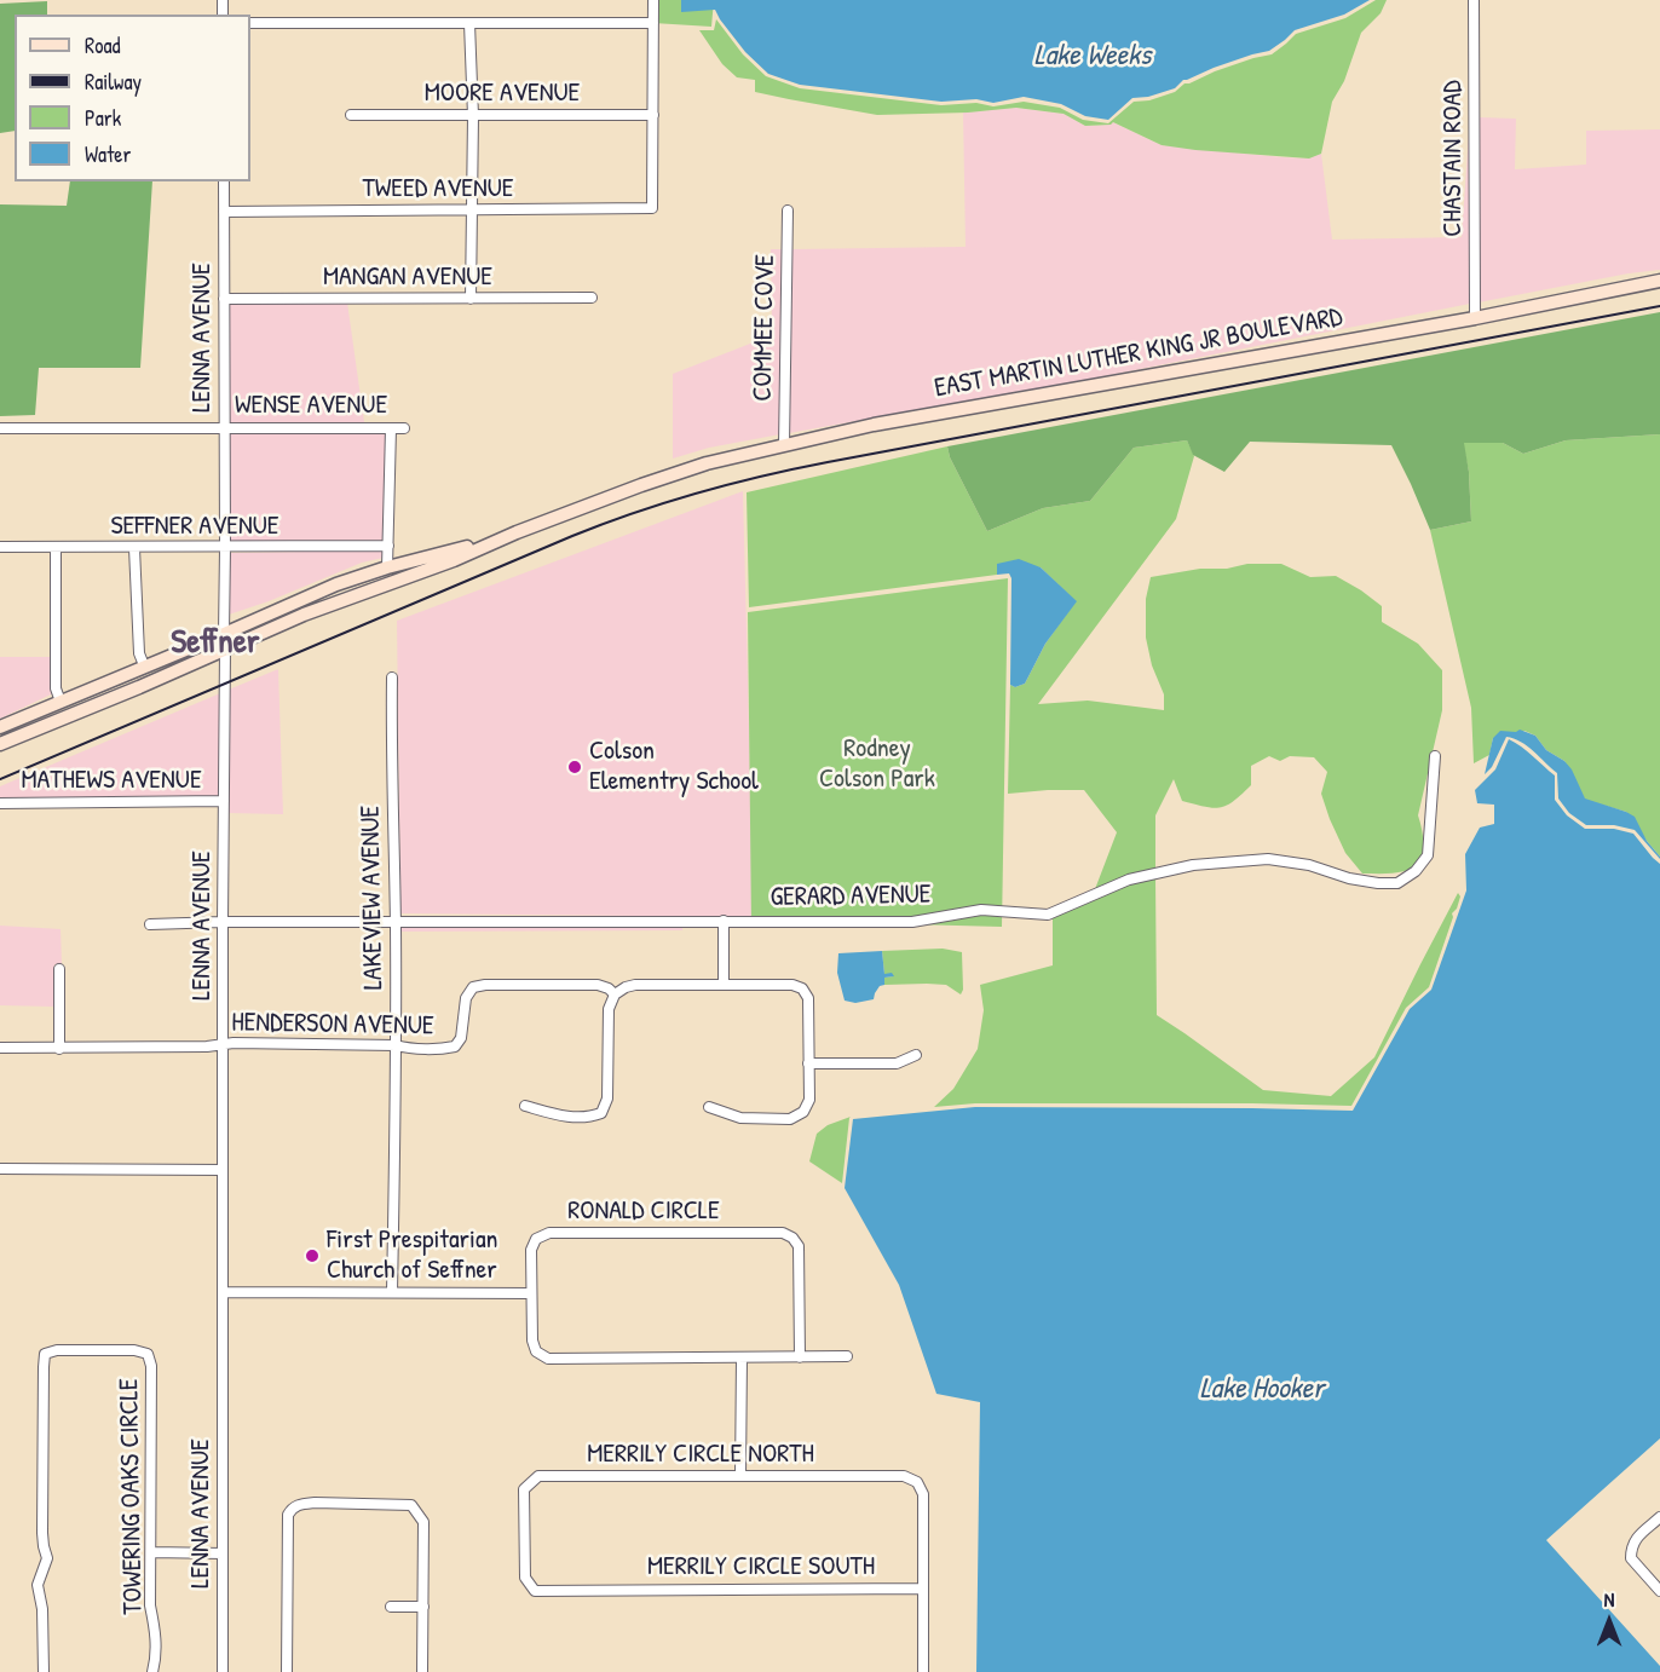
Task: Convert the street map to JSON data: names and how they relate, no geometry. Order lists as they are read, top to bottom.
{
  "streets": {
    "main road": ["EAST MARTIN LUTHER KING JR BOULEVARD"],
    "street": [
      "MOORE AVENUE",
      "CHASTAIN ROAD",
      "TWEED AVENUE",
      "MANGAN AVENUE",
      "COMMEE COVE",
      "LENNA AVENUE",
      "WENSE AVENUE",
      "SEFFNER AVENUE",
      "MATHEWS AVENUE",
      "GERARD AVENUE",
      "LAKEVIEW AVENUE",
      "HENDERSON AVENUE",
      "RONALD CIRCLE",
      "MERRILY CIRCLE NORTH",
      "TOWERING OAKS CIRCLE",
      "MERRILY CIRCLE SOUTH"
    ]
  },
  "crossings": [
    ["MOORE AVENUE", "TWEED AVENUE"],
    ["CHASTAIN ROAD", "EAST MARTIN LUTHER KING JR BOULEVARD"],
    ["TWEED AVENUE", "LENNA AVENUE"],
    ["MANGAN AVENUE", "LENNA AVENUE"],
    ["COMMEE COVE", "EAST MARTIN LUTHER KING JR BOULEVARD"],
    ["LENNA AVENUE", "WENSE AVENUE"],
    ["LENNA AVENUE", "SEFFNER AVENUE"],
    ["LENNA AVENUE", "MATHEWS AVENUE"],
    ["LENNA AVENUE", "GERARD AVENUE"],
    ["LENNA AVENUE", "HENDERSON AVENUE"],
    ["GERARD AVENUE", "LAKEVIEW AVENUE"],
    ["LAKEVIEW AVENUE", "HENDERSON AVENUE"],
    ["MERRILY CIRCLE NORTH", "MERRILY CIRCLE SOUTH"]
  ],
  "districts": ["Seffner"],
  "water": ["Lake Weeks", "Lake Hooker"],
  "parks": ["Rodney Colson Park"],
  "places": ["Colson Elementry School", "First Prespitarian Church of Seffner"],
  "legend": [
    "Road",
    "Railway",
    "Park",
    "Water"
  ],
  "north": "top"
}
